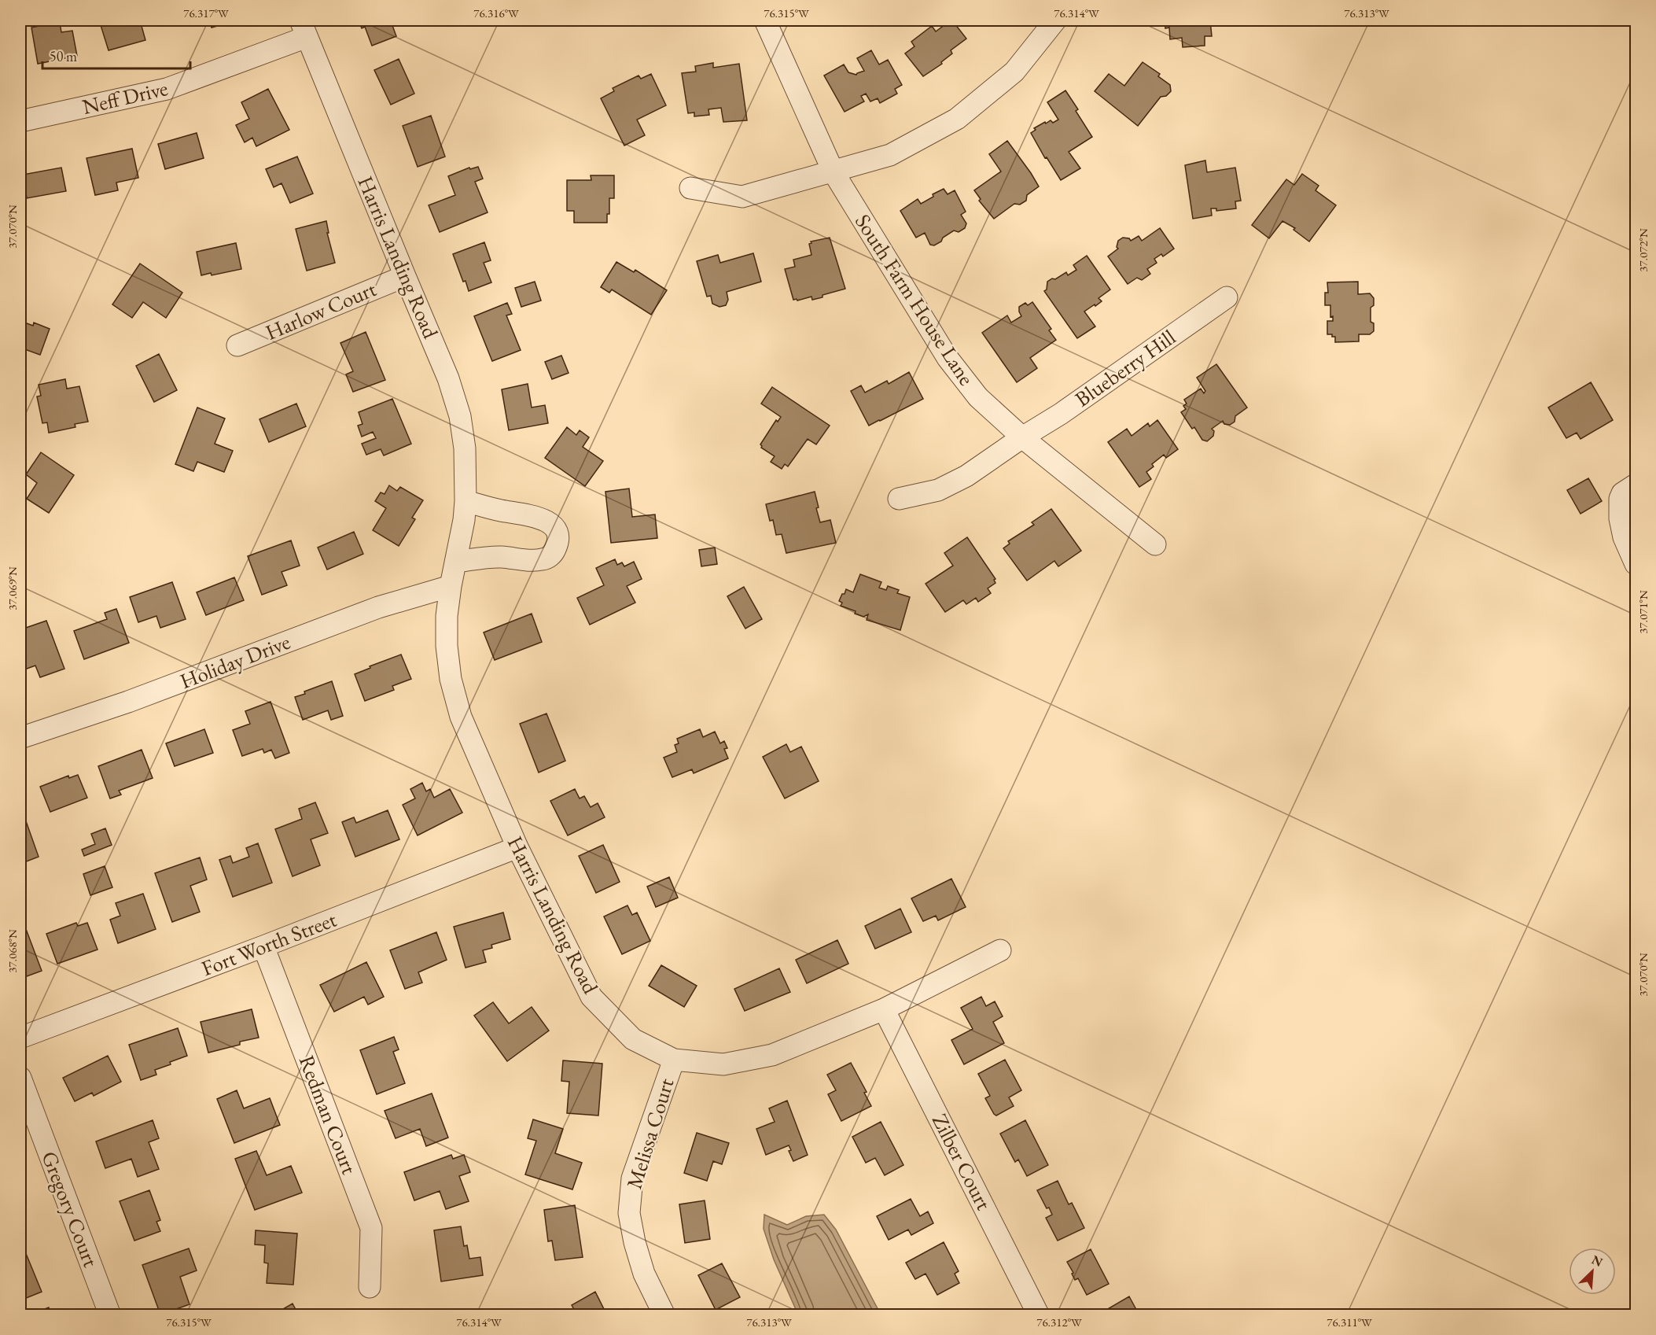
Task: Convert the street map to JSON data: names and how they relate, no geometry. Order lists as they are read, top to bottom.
{
  "streets": {
    "street": [
      "Neff Drive",
      "Harris Landing Road",
      "South Farm House Lane",
      "Harlow Court",
      "Blueberry Hill",
      "Holiday Drive",
      "Fort Worth Street",
      "Redman Court",
      "Melissa Court",
      "Zilber Court",
      "Gregory Court"
    ]
  },
  "crossings": [
    ["Neff Drive", "Harris Landing Road"],
    ["Harris Landing Road", "Harlow Court"],
    ["Harris Landing Road", "Holiday Drive"],
    ["Harris Landing Road", "Fort Worth Street"],
    ["Harris Landing Road", "Melissa Court"],
    ["Harris Landing Road", "Zilber Court"],
    ["South Farm House Lane", "Blueberry Hill"],
    ["Fort Worth Street", "Redman Court"]
  ],
  "scale_bar": "50 m",
  "north": "top right",
  "coordinates": [
    "76.317°W",
    "76.316°W",
    "76.315°W",
    "76.314°W",
    "76.313°W",
    "37.070°N",
    "37.072°N",
    "37.069°N",
    "37.071°N",
    "37.068°N",
    "76.312°W",
    "76.311°W"
  ]
}
